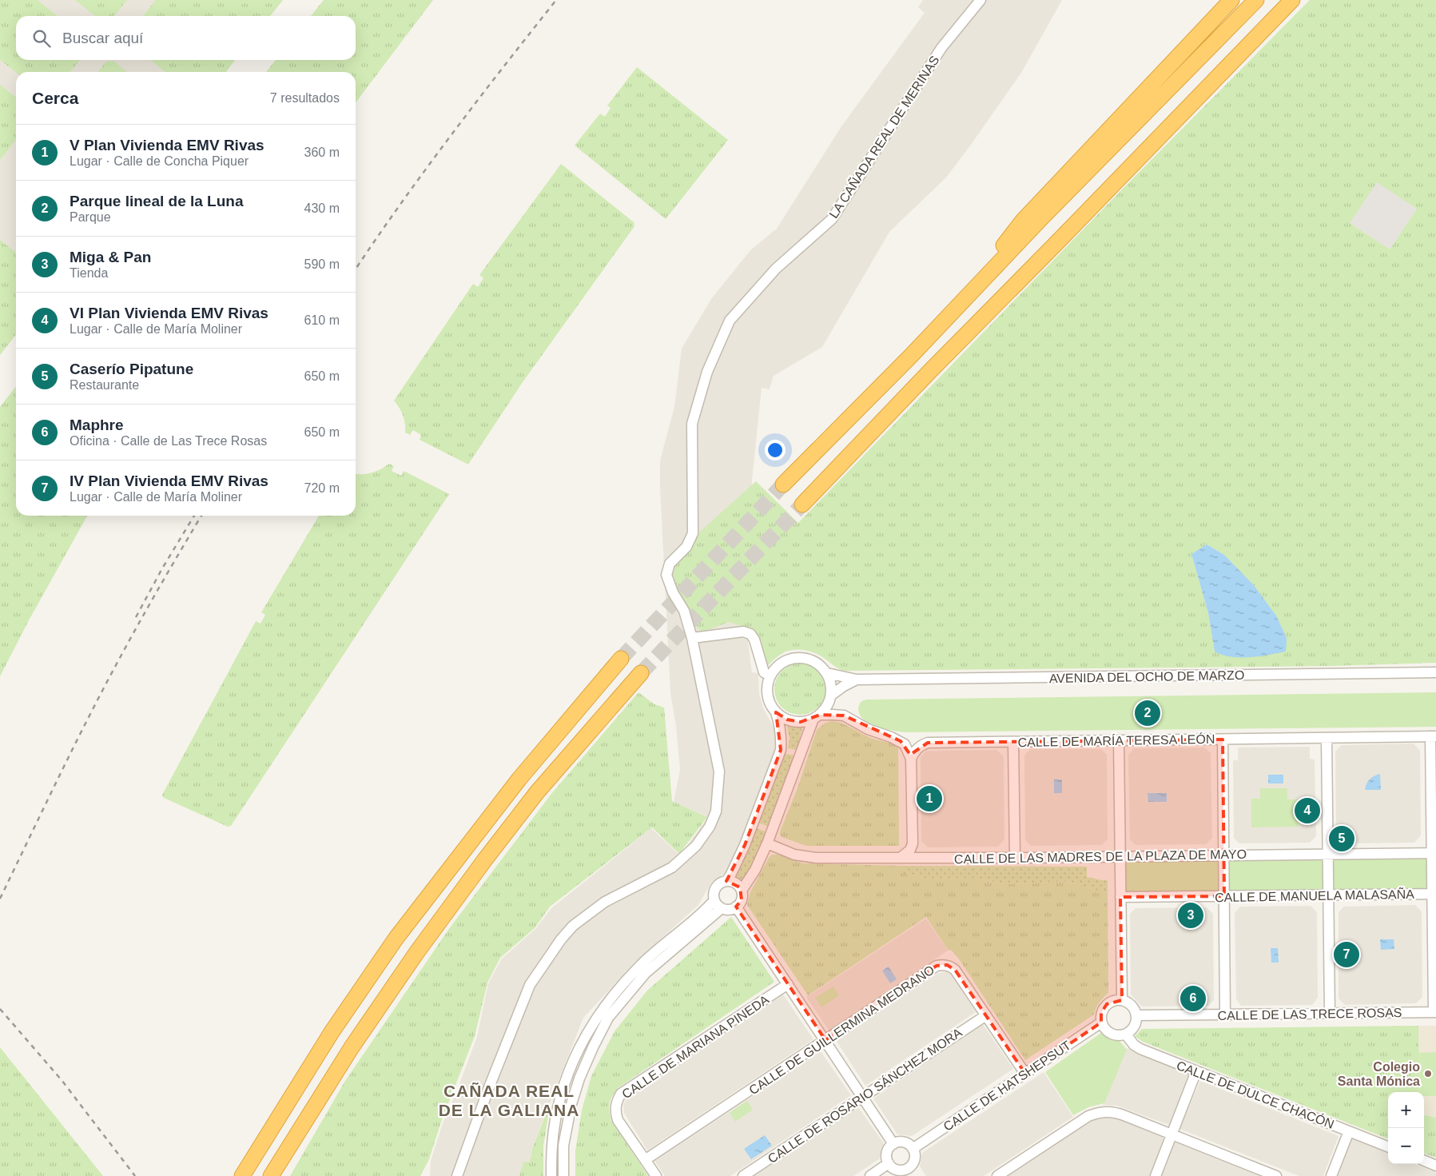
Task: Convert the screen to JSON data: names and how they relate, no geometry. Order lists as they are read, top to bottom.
{
  "streets": {
    "street": [
      "LA CAÑADA REAL DE MERINAS",
      "AVENIDA DEL OCHO DE MARZO",
      "CALLE DE MARÍA TERESA LEÓN",
      "CALLE DE LAS MADRES DE LA PLAZA DE MAYO",
      "CALLE DE MANUELA MALASAÑA",
      "CALLE DE LAS TRECE ROSAS",
      "CALLE DE GUILLERMINA MEDRANO",
      "CALLE DE MARIANA PINEDA",
      "CALLE DE HATSHEPSUT",
      "CALLE DE DULCE CHACÓN",
      "CALLE DE ROSARIO SÁNCHEZ MORA"
    ]
  },
  "crossings": [
    ["CALLE DE LAS TRECE ROSAS", "CALLE DE HATSHEPSUT"],
    ["CALLE DE LAS TRECE ROSAS", "CALLE DE DULCE CHACÓN"],
    ["CALLE DE GUILLERMINA MEDRANO", "CALLE DE MARIANA PINEDA"],
    ["CALLE DE GUILLERMINA MEDRANO", "CALLE DE HATSHEPSUT"],
    ["CALLE DE GUILLERMINA MEDRANO", "CALLE DE ROSARIO SÁNCHEZ MORA"],
    ["CALLE DE HATSHEPSUT", "CALLE DE DULCE CHACÓN"]
  ],
  "districts": ["CAÑADA REAL DE LA GALIANA"],
  "places": ["Colegio Santa Mónica"],
  "page": {
    "search": "Buscar aquí",
    "heading": ["Cerca", "7 resultados"],
    "list": [
      {
        "mark": "1",
        "name": "V Plan Vivienda EMV Rivas",
        "note": "Lugar · Calle de Concha Piquer",
        "value": "360 m"
      },
      {
        "mark": "2",
        "name": "Parque lineal de la Luna",
        "note": "Parque",
        "value": "430 m"
      },
      {
        "mark": "3",
        "name": "Miga & Pan",
        "note": "Tienda",
        "value": "590 m"
      },
      {
        "mark": "4",
        "name": "VI Plan Vivienda EMV Rivas",
        "note": "Lugar · Calle de María Moliner",
        "value": "610 m"
      },
      {
        "mark": "5",
        "name": "Caserío Pipatune",
        "note": "Restaurante",
        "value": "650 m"
      },
      {
        "mark": "6",
        "name": "Maphre",
        "note": "Oficina · Calle de Las Trece Rosas",
        "value": "650 m"
      },
      {
        "mark": "7",
        "name": "IV Plan Vivienda EMV Rivas",
        "note": "Lugar · Calle de María Moliner",
        "value": "720 m"
      }
    ],
    "pins": [
      "2",
      "1",
      "4",
      "5",
      "3",
      "7",
      "6"
    ],
    "map_buttons": ["+", "−"]
  }
}
